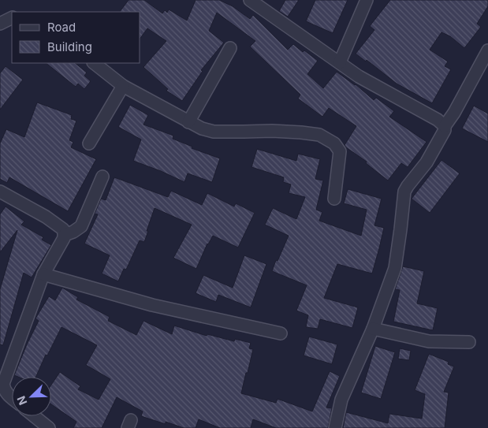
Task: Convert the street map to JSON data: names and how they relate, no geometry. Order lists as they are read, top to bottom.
{
  "legend": ["Road", "Building"],
  "north": "bottom left"
}
